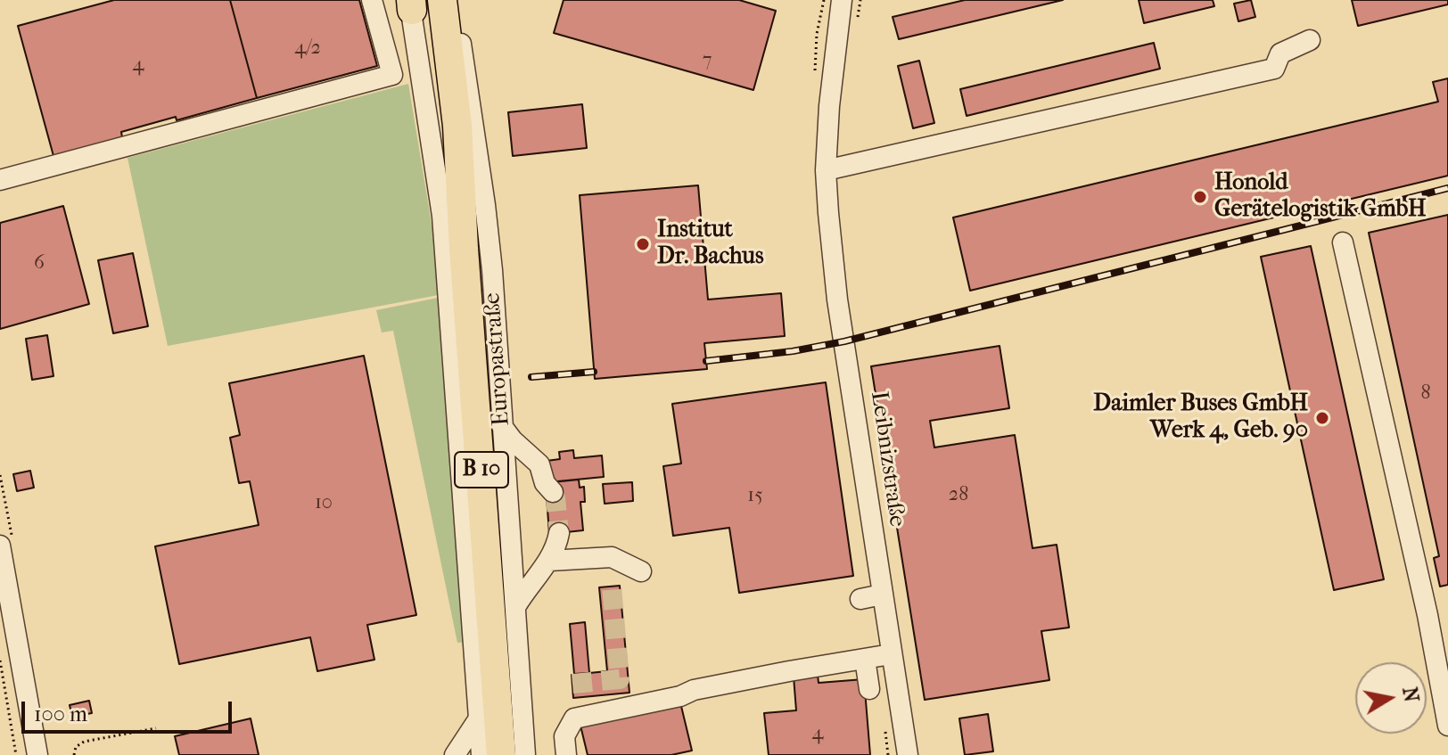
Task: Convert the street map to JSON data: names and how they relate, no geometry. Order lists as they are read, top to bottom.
{
  "streets": {
    "highway": ["Europastraße", "B 10"],
    "street": ["Leibnizstraße"]
  },
  "places": ["Honold Gerätelogistik GmbH", "Institut Dr. Bachus", "Daimler Buses GmbH Werk 4, Geb. 90"],
  "house_numbers": [
    "4/2",
    "7",
    "4",
    "6",
    "8",
    "28",
    "15",
    "10",
    "4"
  ],
  "scale_bar": "100 m",
  "north": "right"
}
